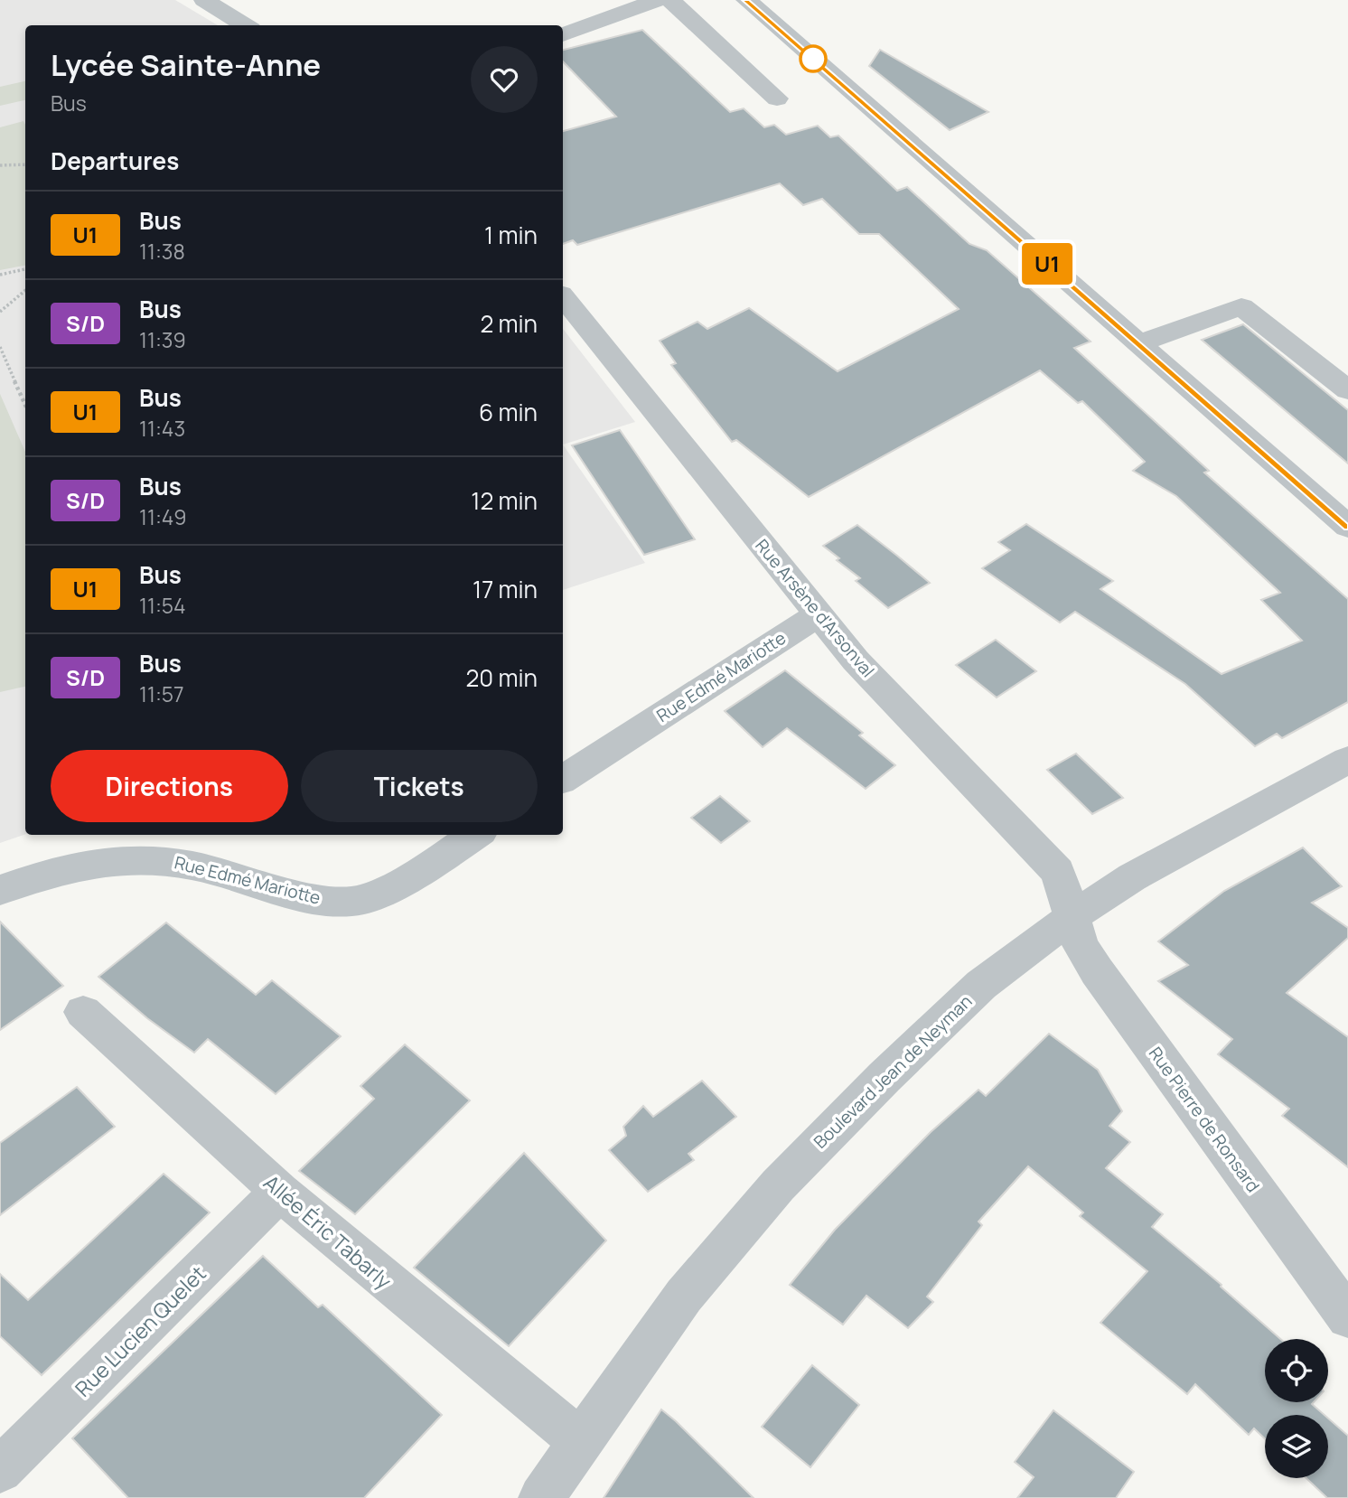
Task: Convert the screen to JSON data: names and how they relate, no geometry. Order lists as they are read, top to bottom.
{
  "streets": {
    "street": [
      "Rue Arsène d'Arsonval",
      "Rue Edmé Mariotte",
      "Boulevard Jean de Neyman",
      "Rue Pierre de Ronsard",
      "Allée Éric Tabarly",
      "Rue Lucien Quelet"
    ]
  },
  "crossings": [
    ["Rue Arsène d'Arsonval", "Rue Edmé Mariotte"],
    ["Rue Arsène d'Arsonval", "Boulevard Jean de Neyman"],
    ["Rue Arsène d'Arsonval", "Rue Pierre de Ronsard"],
    ["Boulevard Jean de Neyman", "Rue Pierre de Ronsard"],
    ["Boulevard Jean de Neyman", "Allée Éric Tabarly"],
    ["Allée Éric Tabarly", "Rue Lucien Quelet"]
  ],
  "lines": ["bus line U1"],
  "page": {
    "on_map": "U1",
    "heading": [
      ["Lycée Sainte-Anne", "Bus"],
      "Departures"
    ],
    "list": [
      {
        "mark": "U1",
        "name": "Bus",
        "note": "11:38",
        "value": "1 min"
      },
      {
        "mark": "S/D",
        "name": "Bus",
        "note": "11:39",
        "value": "2 min"
      },
      {
        "mark": "U1",
        "name": "Bus",
        "note": "11:43",
        "value": "6 min"
      },
      {
        "mark": "S/D",
        "name": "Bus",
        "note": "11:49",
        "value": "12 min"
      },
      {
        "mark": "U1",
        "name": "Bus",
        "note": "11:54",
        "value": "17 min"
      },
      {
        "mark": "S/D",
        "name": "Bus",
        "note": "11:57",
        "value": "20 min"
      }
    ],
    "buttons": ["Directions", "Tickets"]
  }
}
